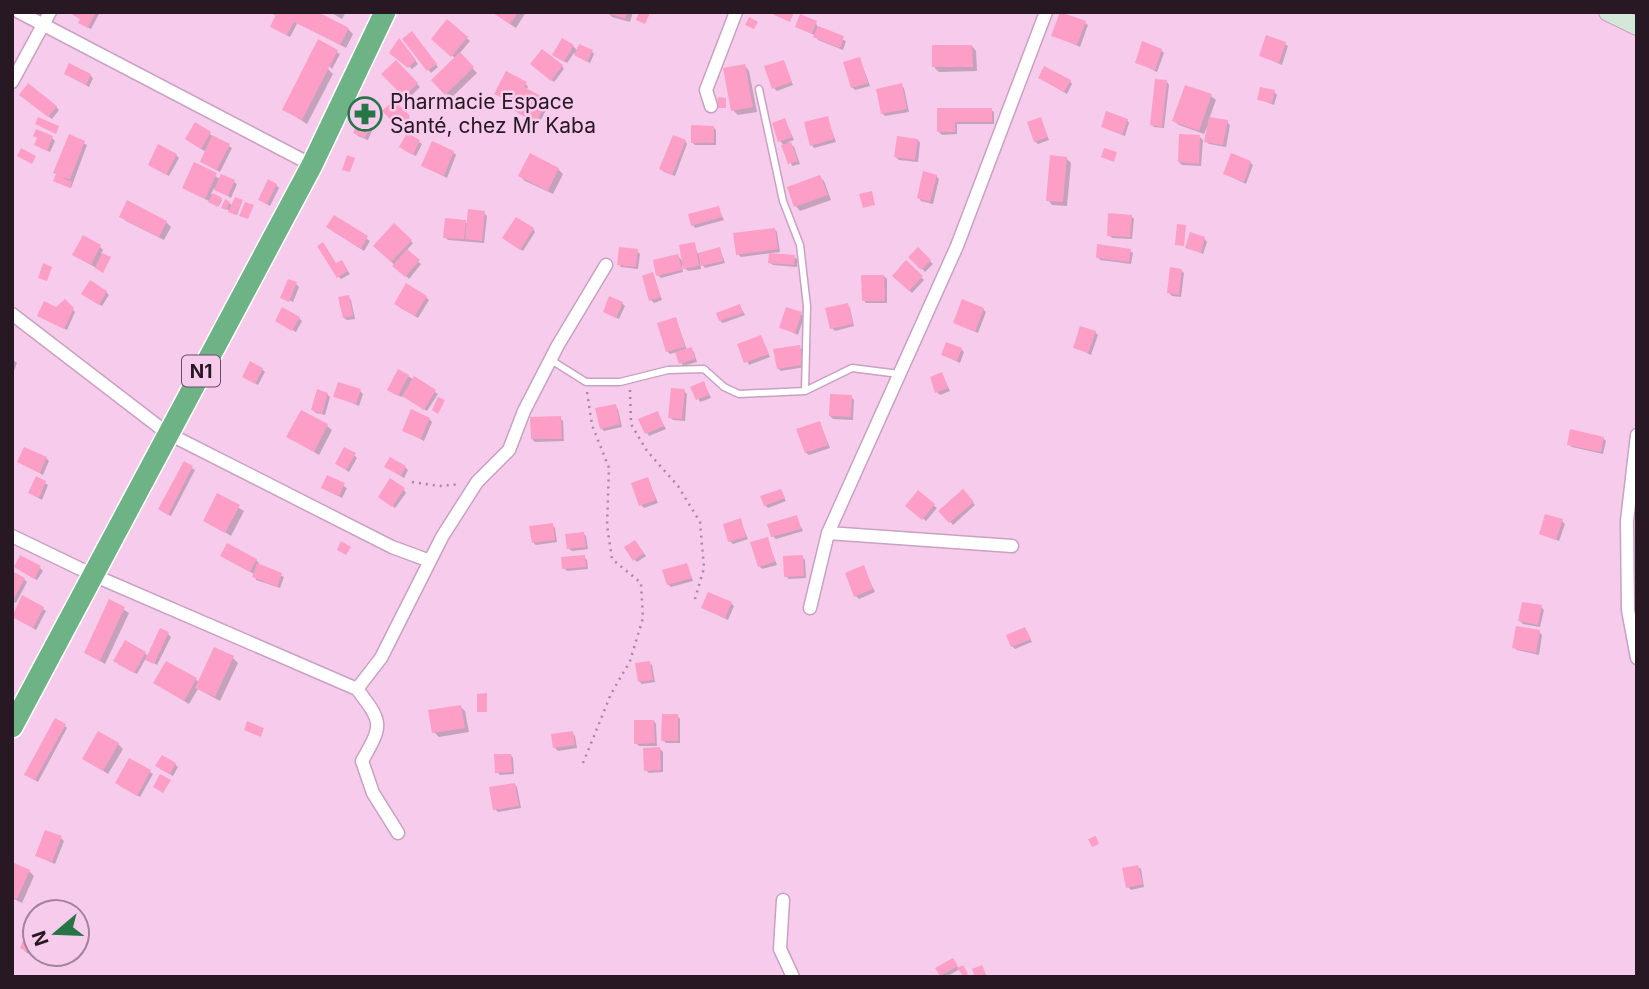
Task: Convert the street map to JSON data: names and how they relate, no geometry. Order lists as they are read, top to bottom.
{
  "streets": {
    "highway": ["N1"]
  },
  "places": {
    "pharmacy": ["Pharmacie Espace Santé, chez Mr Kaba"]
  },
  "north": "left"
}
